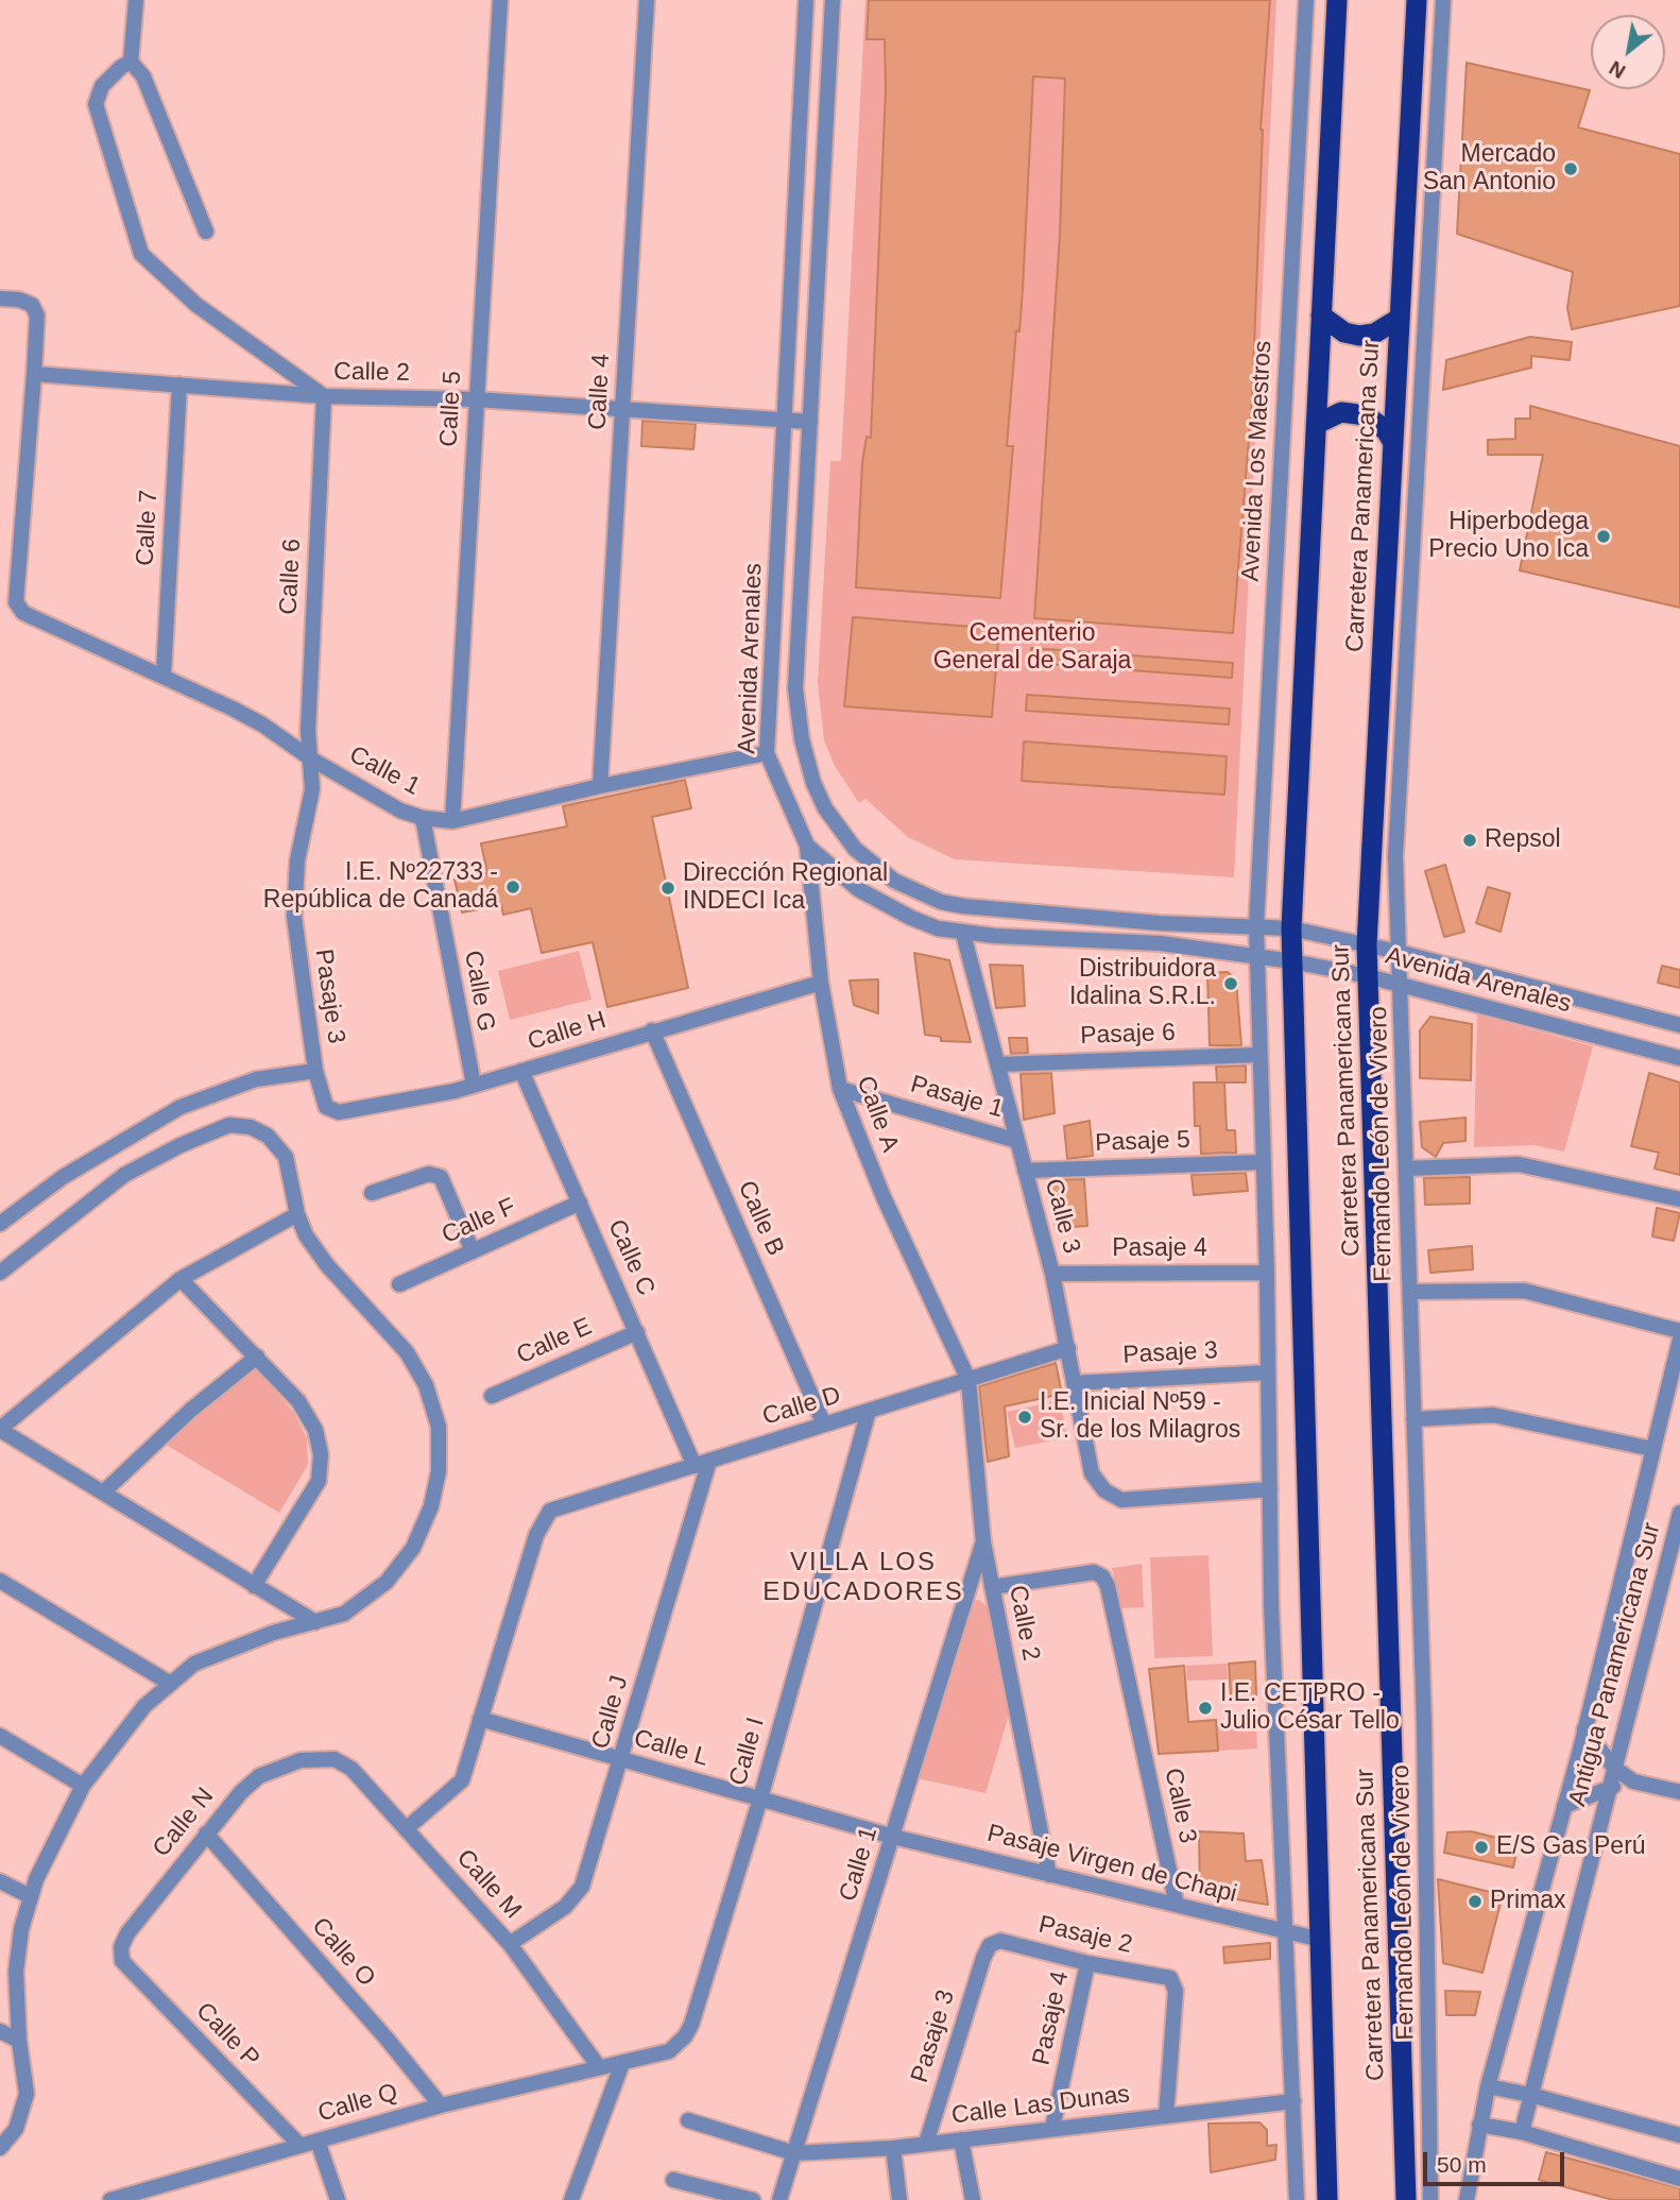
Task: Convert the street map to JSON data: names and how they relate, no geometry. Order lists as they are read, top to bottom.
{
  "streets": {
    "highway": ["Carretera Panamericana Sur"],
    "street": [
      "Calle 2",
      "Calle 4",
      "Calle 5",
      "Avenida Los Maestros",
      "Calle 7",
      "Calle 6",
      "Avenida Arenales",
      "Calle 1",
      "Calle G",
      "Pasaje 3",
      "Calle H",
      "Pasaje 6",
      "Pasaje 1",
      "Calle A",
      "Pasaje 5",
      "Fernando León de Vivero",
      "Calle 3",
      "Calle B",
      "Calle F",
      "Pasaje 4",
      "Calle C",
      "Calle E",
      "Calle D",
      "Antigua Panamericana Sur",
      "Calle J",
      "Calle L",
      "Calle I",
      "Calle N",
      "Pasaje Virgen de Chapi",
      "Calle M",
      "Pasaje 2",
      "Calle O",
      "Calle P",
      "Calle Q",
      "Calle Las Dunas"
    ]
  },
  "crossings": [
    ["Calle 2", "Calle 4"],
    ["Calle 2", "Calle 5"],
    ["Calle 2", "Calle 7"],
    ["Calle 2", "Calle 6"],
    ["Calle 2", "Avenida Arenales"],
    ["Calle 2", "Calle 1"],
    ["Calle 2", "Calle A"],
    ["Calle 2", "Calle 3"],
    ["Calle 2", "Calle D"],
    ["Calle 2", "Pasaje Virgen de Chapi"],
    ["Calle 4", "Calle 1"],
    ["Calle 5", "Calle 1"],
    ["Avenida Los Maestros", "Avenida Arenales"],
    ["Carretera Panamericana Sur", "Avenida Arenales"],
    ["Carretera Panamericana Sur", "Pasaje Virgen de Chapi"],
    ["Calle 7", "Calle 1"],
    ["Calle 6", "Calle 1"],
    ["Calle 6", "Pasaje 3"],
    ["Avenida Arenales", "Calle 1"],
    ["Avenida Arenales", "Calle A"],
    ["Avenida Arenales", "Fernando León de Vivero"],
    ["Avenida Arenales", "Calle 3"],
    ["Calle 1", "Calle G"],
    ["Calle 1", "Pasaje 3"],
    ["Calle 1", "Calle L"],
    ["Calle 1", "Pasaje Virgen de Chapi"],
    ["Calle 1", "Calle Las Dunas"],
    ["Calle G", "Calle H"],
    ["Pasaje 3", "Calle H"],
    ["Pasaje 3", "Calle 3"],
    ["Pasaje 3", "Pasaje 2"],
    ["Pasaje 3", "Calle Las Dunas"],
    ["Calle H", "Calle A"],
    ["Calle H", "Calle B"],
    ["Calle H", "Calle C"],
    ["Pasaje 6", "Calle 3"],
    ["Pasaje 1", "Calle A"],
    ["Pasaje 1", "Calle 3"],
    ["Calle A", "Calle D"],
    ["Pasaje 5", "Calle 3"],
    ["Calle 3", "Pasaje 4"],
    ["Calle 3", "Calle D"],
    ["Calle 3", "Pasaje Virgen de Chapi"],
    ["Calle B", "Calle D"],
    ["Calle F", "Calle C"],
    ["Pasaje 4", "Pasaje 2"],
    ["Pasaje 4", "Calle Las Dunas"],
    ["Calle C", "Calle E"],
    ["Calle C", "Calle D"],
    ["Calle C", "Calle J"],
    ["Calle D", "Calle J"],
    ["Calle D", "Calle L"],
    ["Calle D", "Calle I"],
    ["Calle J", "Calle L"],
    ["Calle J", "Calle M"],
    ["Calle L", "Calle I"],
    ["Calle L", "Pasaje Virgen de Chapi"],
    ["Calle I", "Calle Q"],
    ["Calle N", "Calle M"],
    ["Calle N", "Calle O"],
    ["Calle N", "Calle P"],
    ["Calle M", "Calle Q"],
    ["Pasaje 2", "Calle Las Dunas"],
    ["Calle O", "Calle Q"],
    ["Calle P", "Calle Q"]
  ],
  "districts": ["VILLA LOS EDUCADORES"],
  "parks": ["Cementerio General de Saraja"],
  "places": [
    "Mercado San Antonio",
    "Hiperbodega Precio Uno Ica",
    "Repsol",
    "I.E. Nº22733 - República de Canadá",
    "Dirección Regional INDECI Ica",
    "Distribuidora Idalina S.R.L.",
    "I.E. Inicial Nº59 - Sr. de los Milagros",
    "I.E. CETPRO - Julio César Tello",
    "E/S Gas Perú",
    "Primax"
  ],
  "scale_bar": "50 m",
  "north": "bottom left"
}
